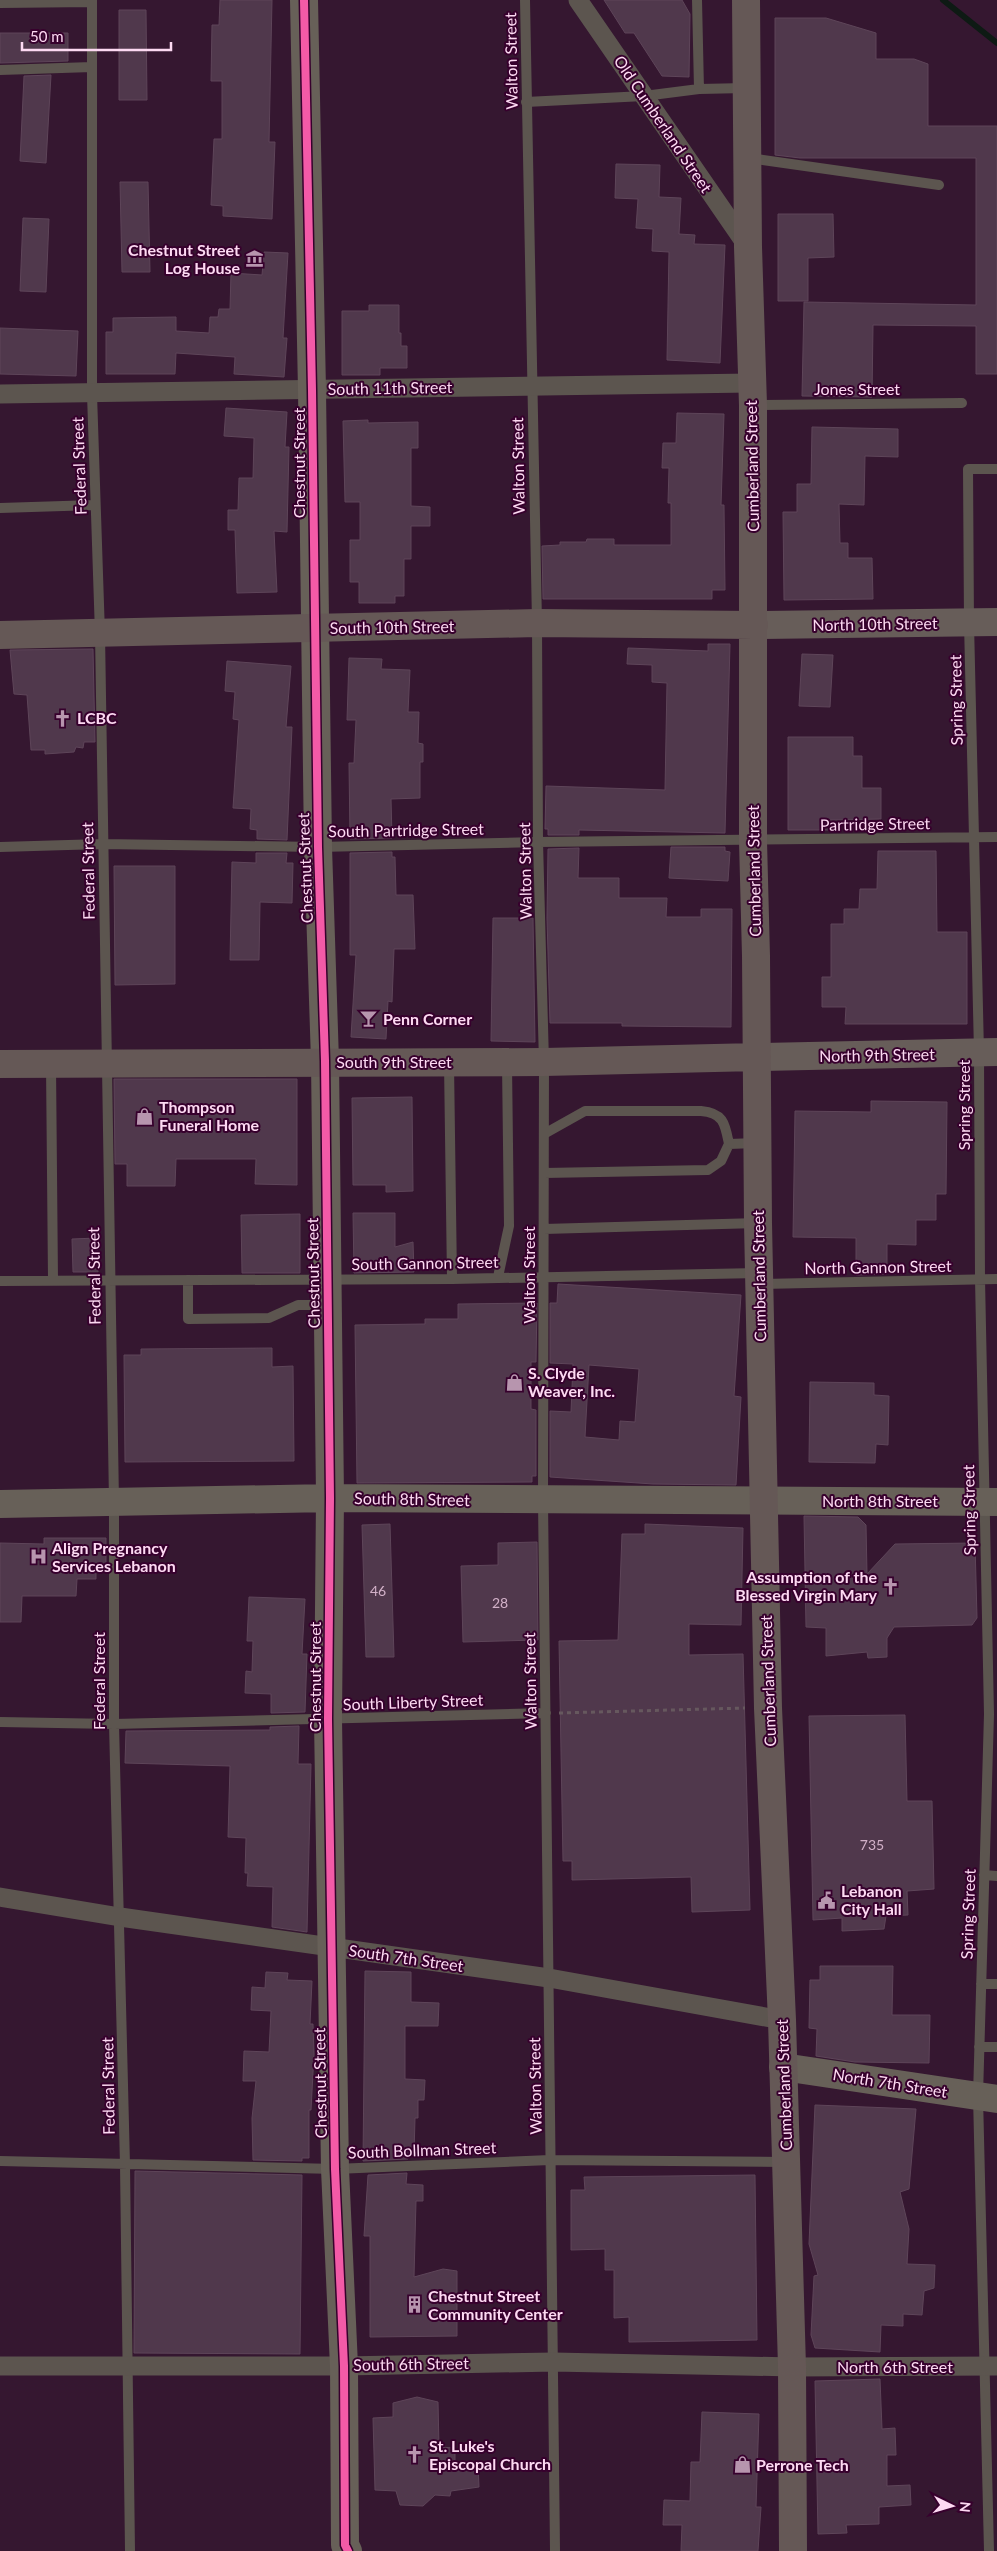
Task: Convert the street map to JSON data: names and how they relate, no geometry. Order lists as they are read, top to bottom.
{
  "streets": {
    "highway": ["Cumberland Street", "South 10th Street", "South 9th Street"],
    "main road": ["North 10th Street", "North 9th Street"],
    "street": [
      "Old Cumberland Street",
      "South 11th Street",
      "Chestnut Street",
      "South 8th Street",
      "North 8th Street",
      "South 7th Street",
      "North 7th Street",
      "South 6th Street",
      "North 6th Street"
    ],
    "lane": [
      "Walton Street",
      "Jones Street",
      "Federal Street",
      "Spring Street",
      "Partridge Street",
      "South Partridge Street",
      "South Gannon Street",
      "North Gannon Street",
      "South Liberty Street",
      "South Bollman Street"
    ]
  },
  "crossings": [
    ["Walton Street", "South 11th Street"],
    ["Walton Street", "South 10th Street"],
    ["Walton Street", "South Partridge Street"],
    ["Walton Street", "South 9th Street"],
    ["Walton Street", "South Gannon Street"],
    ["Walton Street", "South 8th Street"],
    ["Walton Street", "South Liberty Street"],
    ["Walton Street", "South 7th Street"],
    ["Walton Street", "South Bollman Street"],
    ["Walton Street", "South 6th Street"],
    ["Old Cumberland Street", "Cumberland Street"],
    ["South 11th Street", "Jones Street"],
    ["South 11th Street", "Chestnut Street"],
    ["South 11th Street", "Federal Street"],
    ["South 11th Street", "Cumberland Street"],
    ["Jones Street", "Cumberland Street"],
    ["Chestnut Street", "South 10th Street"],
    ["Chestnut Street", "South Partridge Street"],
    ["Chestnut Street", "South 9th Street"],
    ["Chestnut Street", "South Gannon Street"],
    ["Chestnut Street", "South 8th Street"],
    ["Chestnut Street", "South Liberty Street"],
    ["Chestnut Street", "South 7th Street"],
    ["Chestnut Street", "South Bollman Street"],
    ["Chestnut Street", "South 6th Street"],
    ["Federal Street", "South 10th Street"],
    ["Federal Street", "South Partridge Street"],
    ["Federal Street", "South 9th Street"],
    ["Federal Street", "South Gannon Street"],
    ["Federal Street", "South 8th Street"],
    ["Federal Street", "South Liberty Street"],
    ["Federal Street", "South 7th Street"],
    ["Federal Street", "South Bollman Street"],
    ["Federal Street", "South 6th Street"],
    ["Cumberland Street", "North 10th Street"],
    ["Cumberland Street", "South 10th Street"],
    ["Cumberland Street", "Partridge Street"],
    ["Cumberland Street", "South Partridge Street"],
    ["Cumberland Street", "North 9th Street"],
    ["Cumberland Street", "South 9th Street"],
    ["Cumberland Street", "South Gannon Street"],
    ["Cumberland Street", "North Gannon Street"],
    ["Cumberland Street", "South 8th Street"],
    ["Cumberland Street", "North 8th Street"],
    ["Cumberland Street", "South 7th Street"],
    ["Cumberland Street", "North 7th Street"],
    ["Cumberland Street", "South Bollman Street"],
    ["Cumberland Street", "South 6th Street"],
    ["Cumberland Street", "North 6th Street"],
    ["North 10th Street", "South 10th Street"],
    ["North 10th Street", "Spring Street"],
    ["Spring Street", "Partridge Street"],
    ["Spring Street", "North 9th Street"],
    ["Spring Street", "North Gannon Street"],
    ["Spring Street", "North 8th Street"],
    ["Spring Street", "North 7th Street"],
    ["Spring Street", "North 6th Street"],
    ["Partridge Street", "South Partridge Street"],
    ["North 9th Street", "South 9th Street"],
    ["South Gannon Street", "North Gannon Street"],
    ["South 8th Street", "North 8th Street"],
    ["South 6th Street", "North 6th Street"]
  ],
  "places": {
    "museum": ["Chestnut Street Log House"],
    "church": ["LCBC", "Assumption of the Blessed Virgin Mary", "St. Luke's Episcopal Church"],
    "bar": ["Penn Corner"],
    "shop": ["Thompson Funeral Home", "S. Clyde Weaver, Inc.", "Perrone Tech"],
    "hospital": ["Align Pregnancy Services Lebanon"],
    "public building": ["Lebanon City Hall"],
    "building": ["Chestnut Street Community Center"]
  },
  "house_numbers": ["46", "28", "735"],
  "scale_bar": "50 m",
  "north": "right"
}
